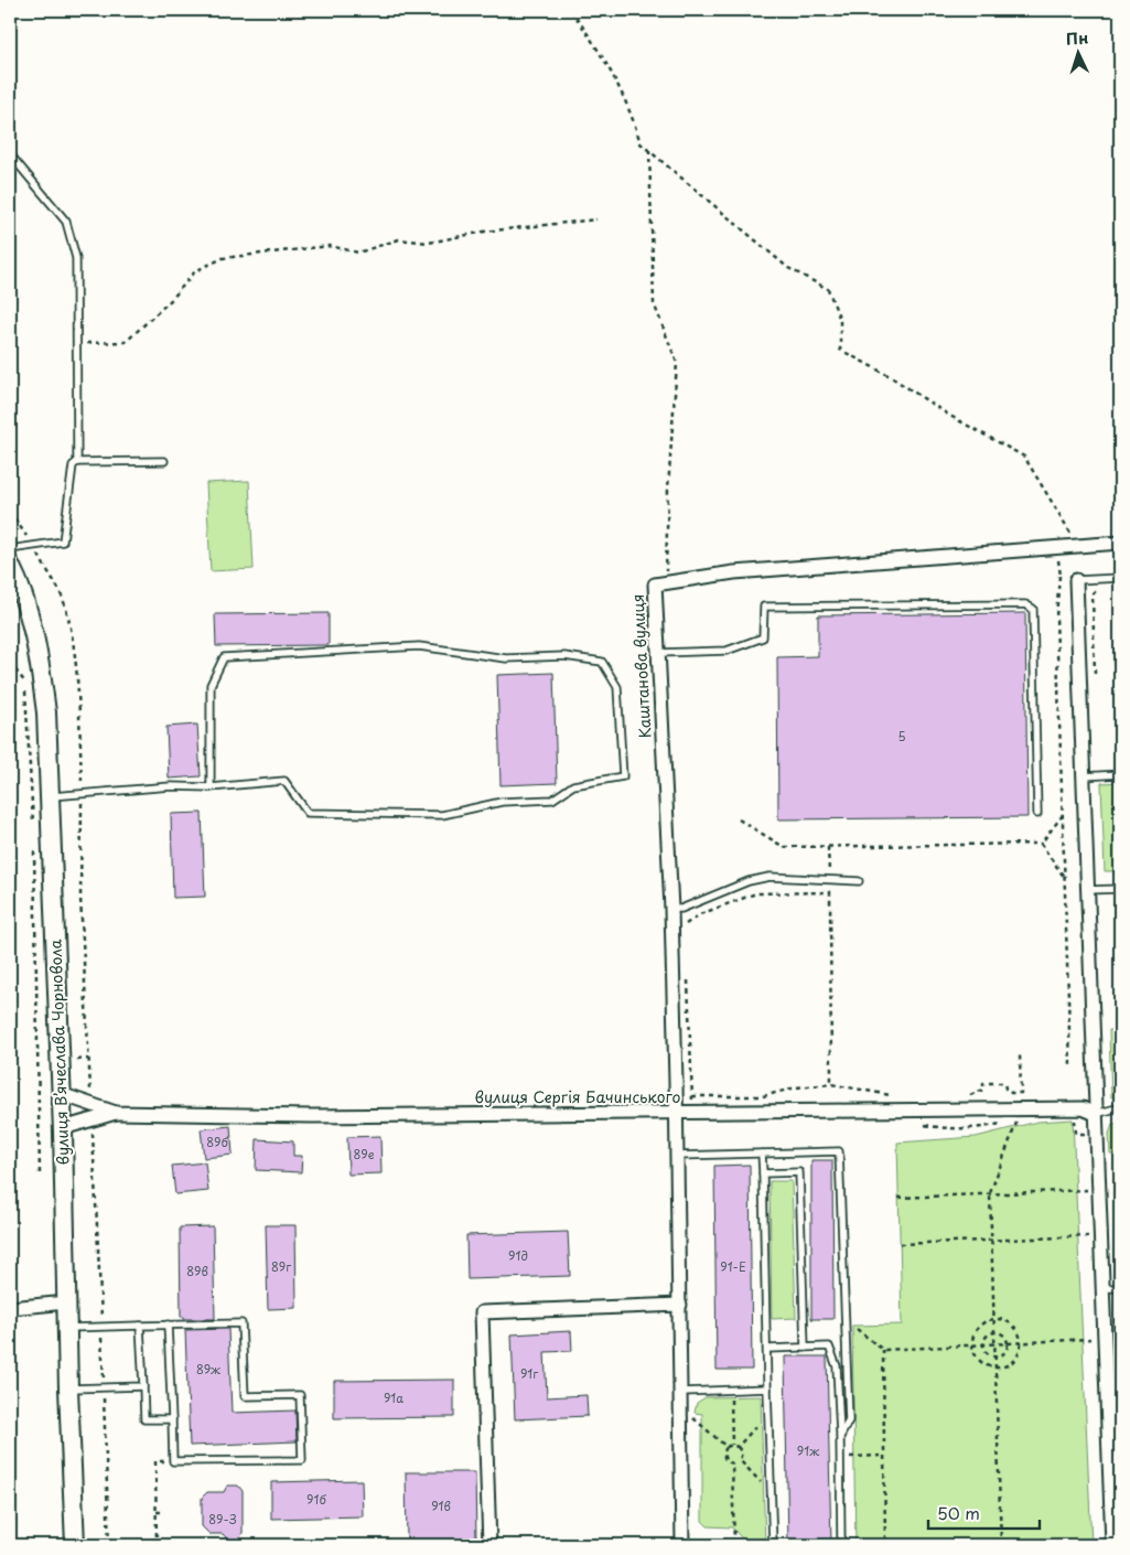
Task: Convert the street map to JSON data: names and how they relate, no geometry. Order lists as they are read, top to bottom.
{
  "streets": {
    "main road": ["вулиця Вʼячеслава Чорновола"],
    "street": ["Каштанова вулиця", "вулиця Сергія Бачинського"]
  },
  "crossings": [
    ["Каштанова вулиця", "вулиця Сергія Бачинського"],
    ["вулиця Вʼячеслава Чорновола", "вулиця Сергія Бачинського"]
  ],
  "house_numbers": [
    "5",
    "89б",
    "89е",
    "91д",
    "89г",
    "91-Е",
    "89в",
    "89ж",
    "91г",
    "91а",
    "91ж",
    "91б",
    "91в",
    "89-З"
  ],
  "scale_bar": "50 m",
  "north": "top"
}
